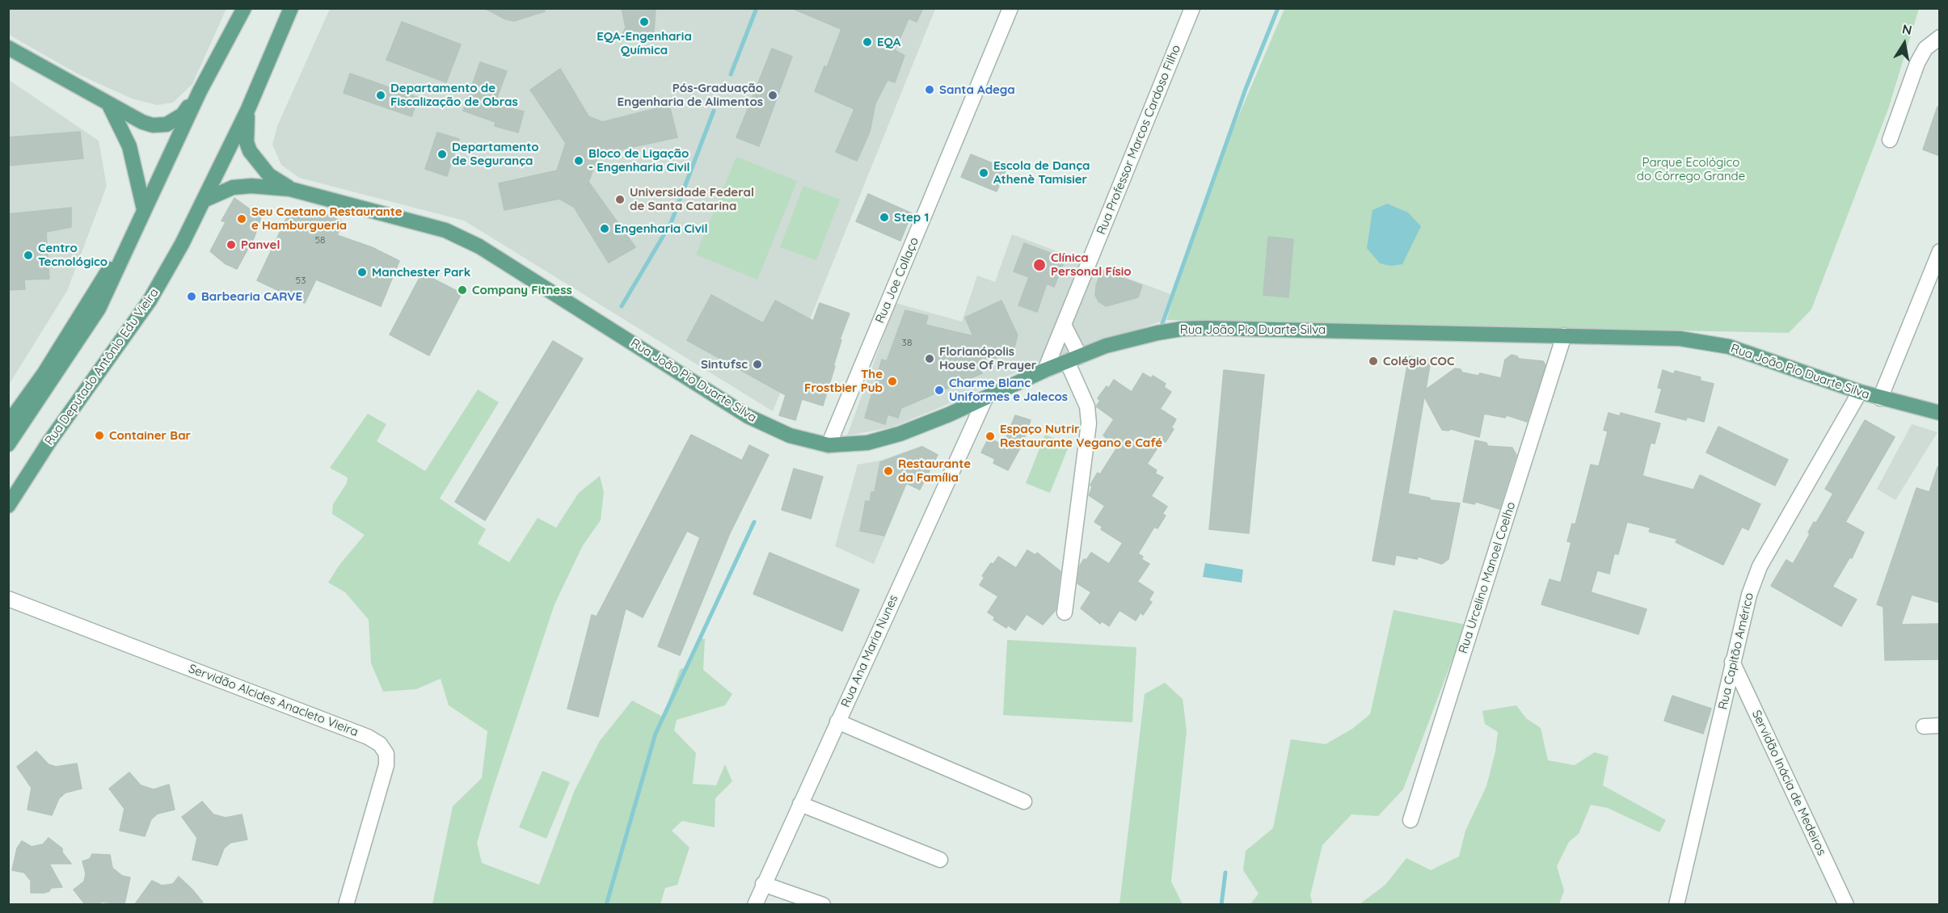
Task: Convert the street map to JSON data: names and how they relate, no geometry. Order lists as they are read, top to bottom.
{
  "streets": {
    "main road": ["Rua João Pio Duarte Silva", "Rua Deputado Antônio Edu Vieira"],
    "street": [
      "Rua Professor Marcos Cardoso Filho",
      "Rua Joe Collaço",
      "Rua Urcelino Manoel Coelho",
      "Rua Ana Maria Nunes",
      "Rua Capitão Américo",
      "Servidão Alcides Anacleto Vieira",
      "Servidão Inácia de Medeiros"
    ]
  },
  "crossings": [
    ["Rua Professor Marcos Cardoso Filho", "Rua João Pio Duarte Silva"],
    ["Rua Joe Collaço", "Rua João Pio Duarte Silva"],
    ["Rua João Pio Duarte Silva", "Rua Deputado Antônio Edu Vieira"],
    ["Rua João Pio Duarte Silva", "Rua Urcelino Manoel Coelho"],
    ["Rua João Pio Duarte Silva", "Rua Ana Maria Nunes"],
    ["Rua João Pio Duarte Silva", "Rua Capitão Américo"],
    ["Rua Capitão Américo", "Servidão Inácia de Medeiros"]
  ],
  "parks": ["Parque Ecológico do Córrego Grande"],
  "places": [
    "EQA-Engenharia Química",
    "EQA",
    "Santa Adega",
    "Departamento de Fiscalização de Obras",
    "Pós-Graduação Engenharia de Alimentos",
    "Departamento de Segurança",
    "Bloco de Ligação - Engenharia Civil",
    "Escola de Dança Athenè Tamisier",
    "Universidade Federal de Santa Catarina",
    "Step 1",
    "Seu Caetano Restaurante e Hamburgueria",
    "Engenharia Civil",
    "Panvel",
    "Centro Tecnológico",
    "Clínica Personal Físio",
    "Manchester Park",
    "Company Fitness",
    "Barbearia CARVE",
    "Florianópolis House Of Prayer",
    "Colégio COC",
    "Sintufsc",
    "The Frostbier Pub",
    "Charme Blanc Uniformes e Jalecos",
    "Container Bar",
    "Espaço Nutrir Restaurante Vegano e Café",
    "Restaurante da Família"
  ],
  "house_numbers": ["58", "53", "38"],
  "north": "top"
}
